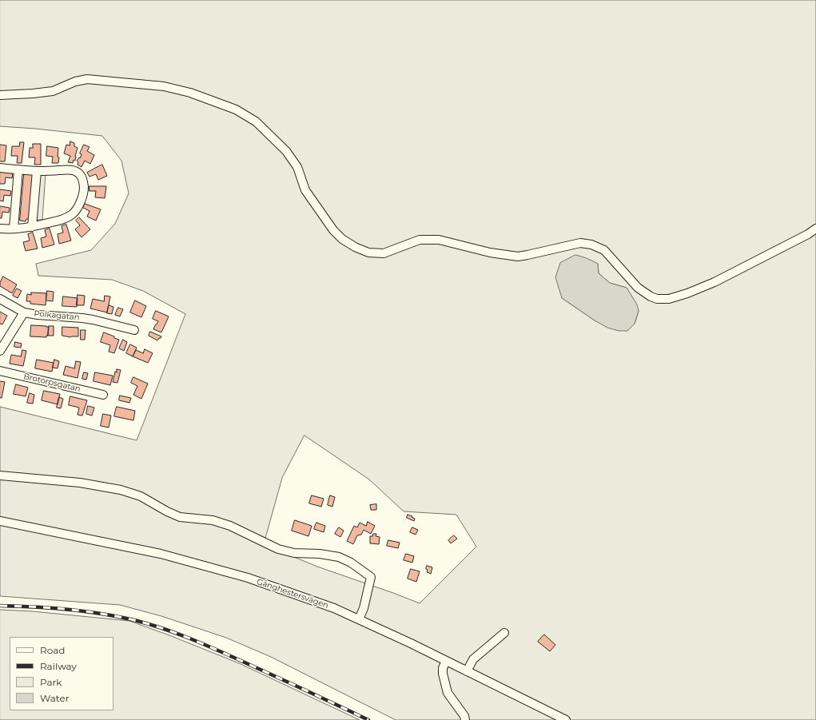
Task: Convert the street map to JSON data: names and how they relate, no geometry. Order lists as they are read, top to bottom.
{
  "streets": {
    "street": ["Polkagatan", "Brotorpsgatan", "Gånghestersvägen"]
  },
  "legend": [
    "Road",
    "Railway",
    "Park",
    "Water"
  ]
}
